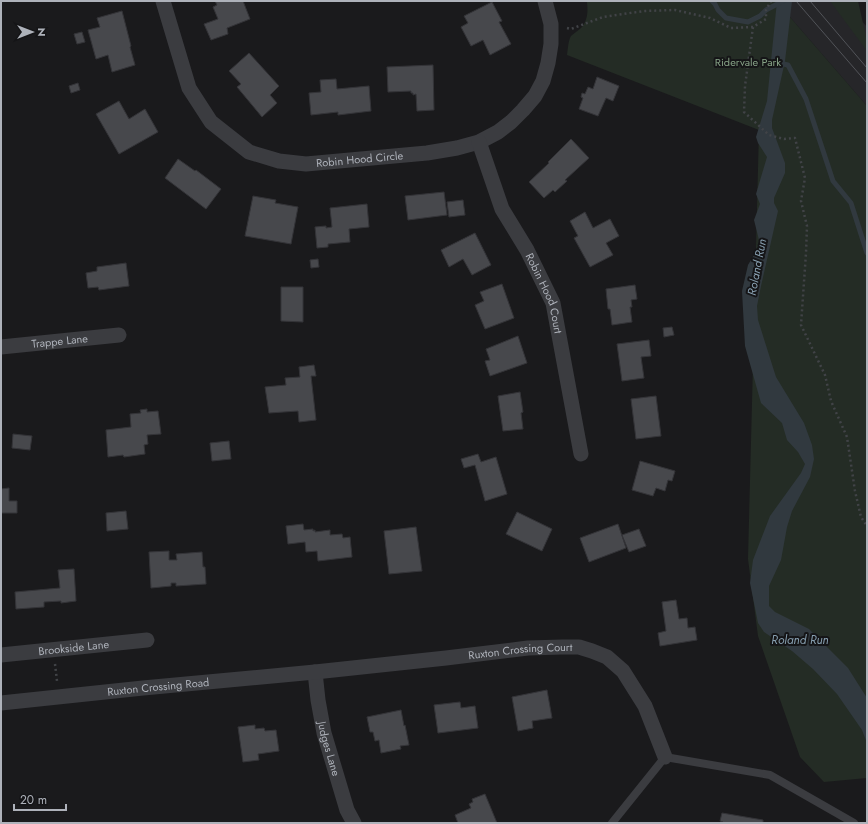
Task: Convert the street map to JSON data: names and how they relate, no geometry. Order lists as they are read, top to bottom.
{
  "streets": {
    "street": [
      "Robin Hood Circle",
      "Robin Hood Court",
      "Trappe Lane",
      "Brookside Lane",
      "Ruxton Crossing Court",
      "Ruxton Crossing Road",
      "Judges Lane"
    ]
  },
  "crossings": [
    ["Robin Hood Circle", "Robin Hood Court"],
    ["Ruxton Crossing Court", "Ruxton Crossing Road"],
    ["Ruxton Crossing Court", "Judges Lane"],
    ["Ruxton Crossing Road", "Judges Lane"]
  ],
  "water": ["Roland Run"],
  "parks": ["Ridervale Park"],
  "scale_bar": "20 m",
  "north": "right"
}
